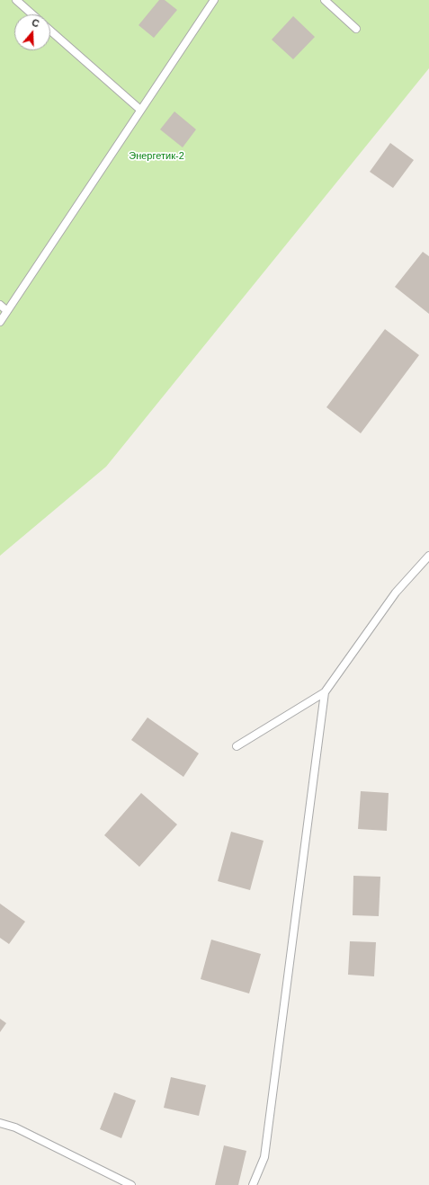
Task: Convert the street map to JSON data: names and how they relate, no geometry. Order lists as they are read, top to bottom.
{
  "parks": ["Энергетик-2"],
  "north": "top"
}
